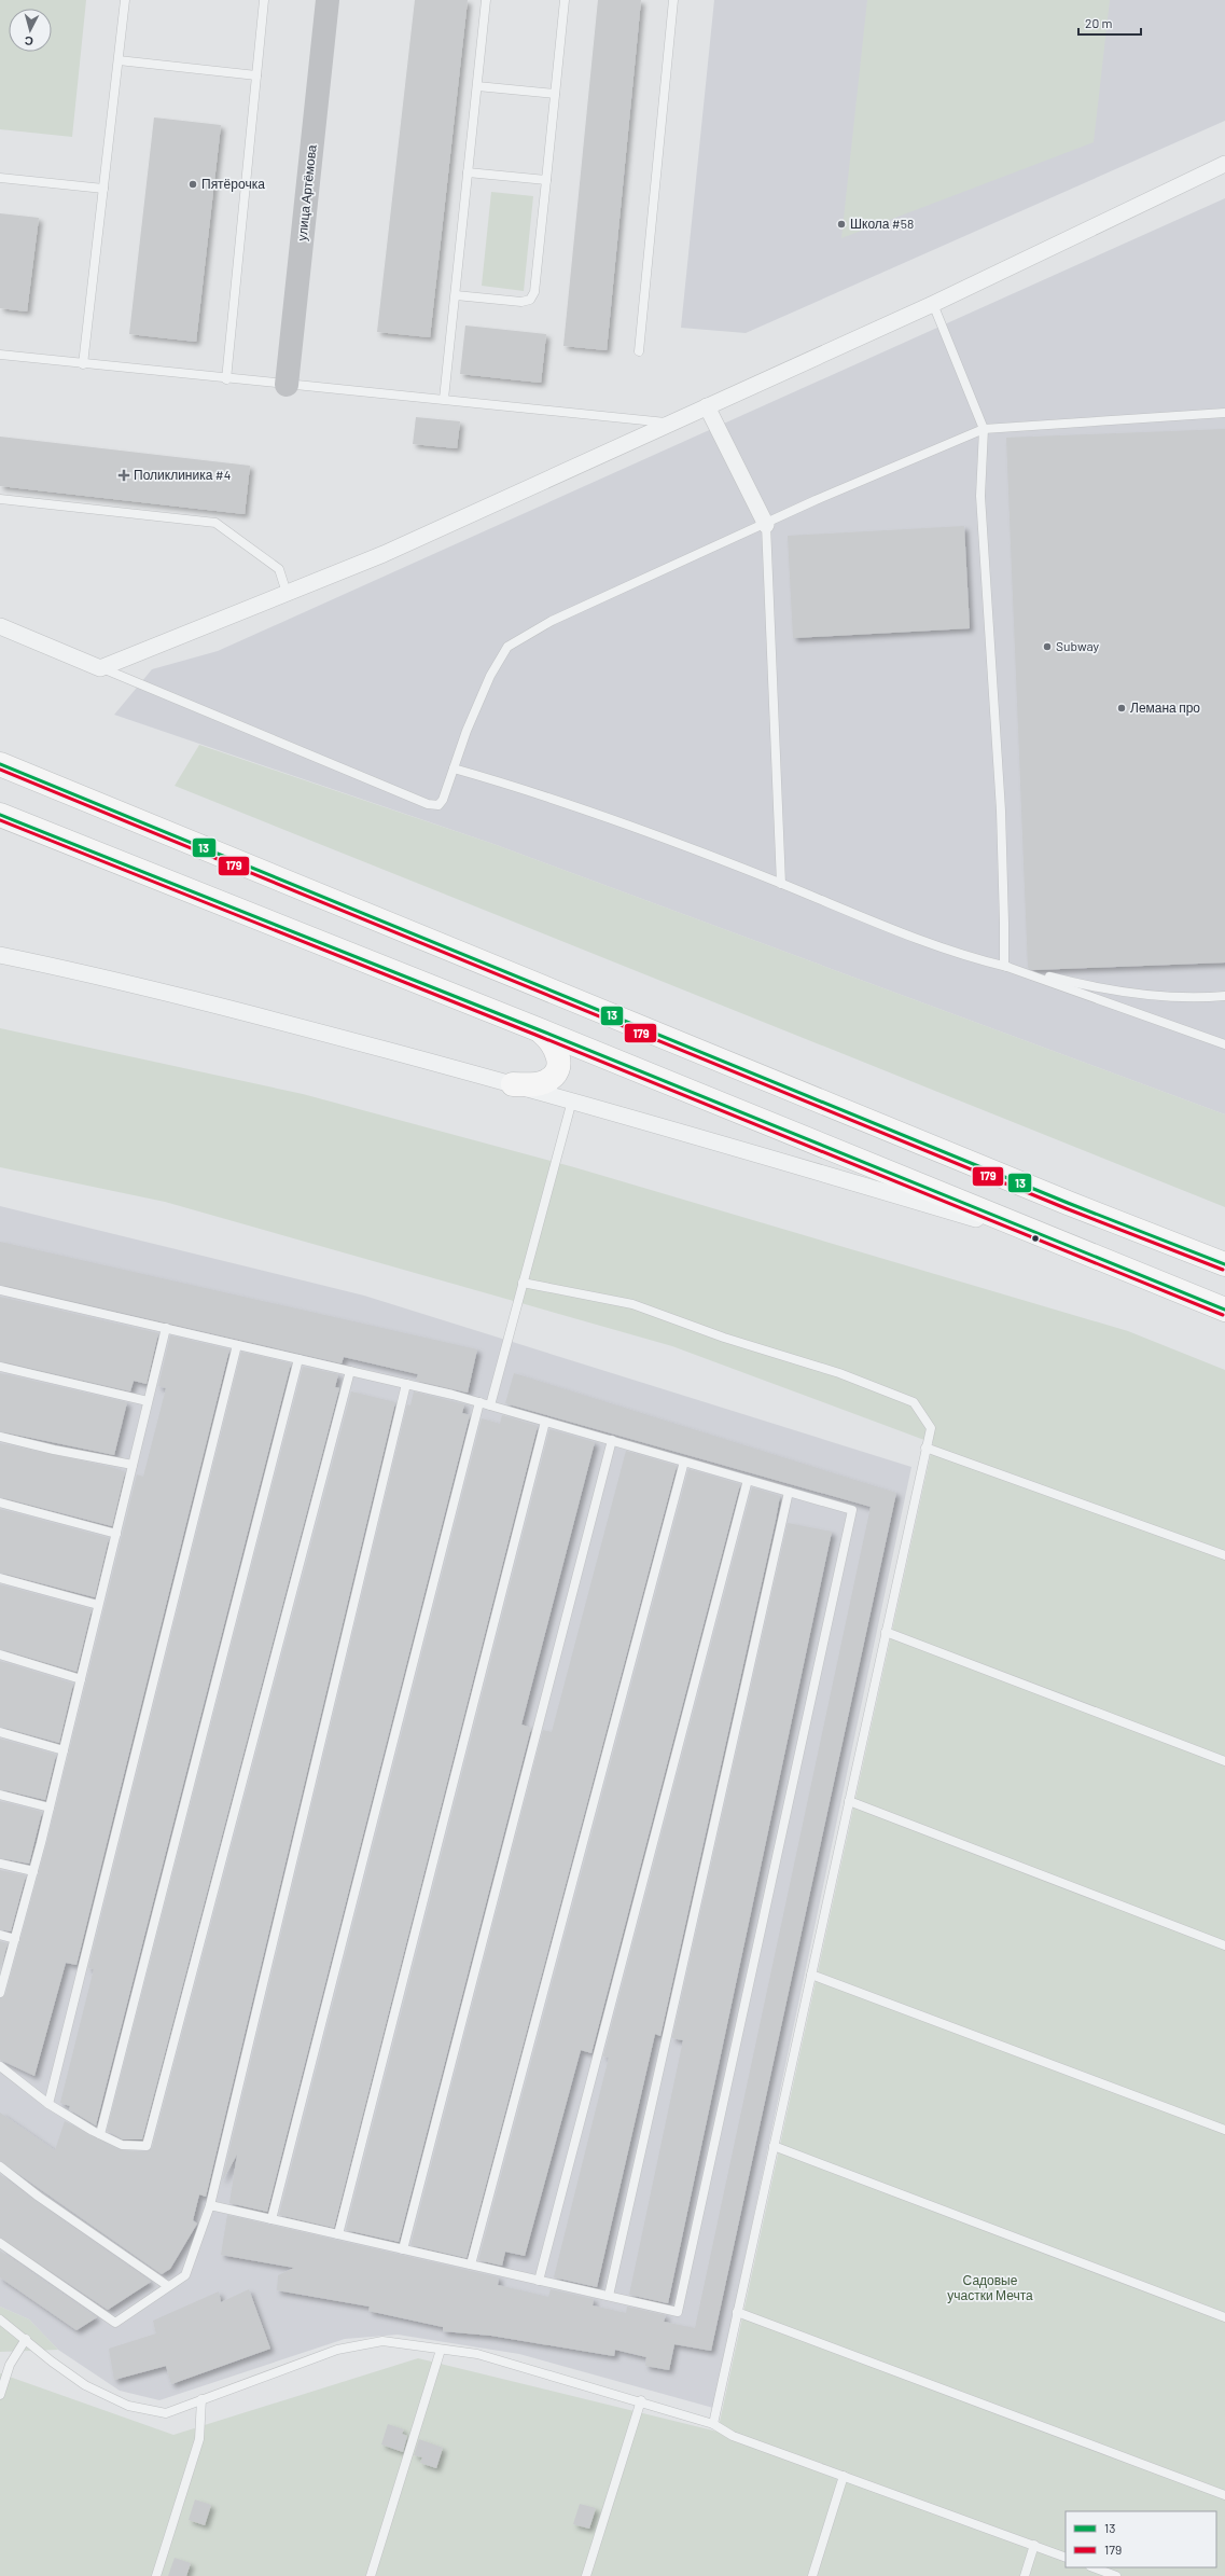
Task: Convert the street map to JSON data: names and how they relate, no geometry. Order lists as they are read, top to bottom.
{
  "streets": {
    "street": ["улица Артёмова"]
  },
  "parks": ["Садовые участки Мечта"],
  "places": {
    "other": [
      "Пятёрочка",
      "Школа #58",
      "Subway",
      "Лемана про"
    ],
    "health": ["Поликлиника #4"]
  },
  "lines": ["transit line 13", "transit line 179"],
  "legend": ["13", "179"],
  "scale_bar": "20 m",
  "north": "bottom"
}
